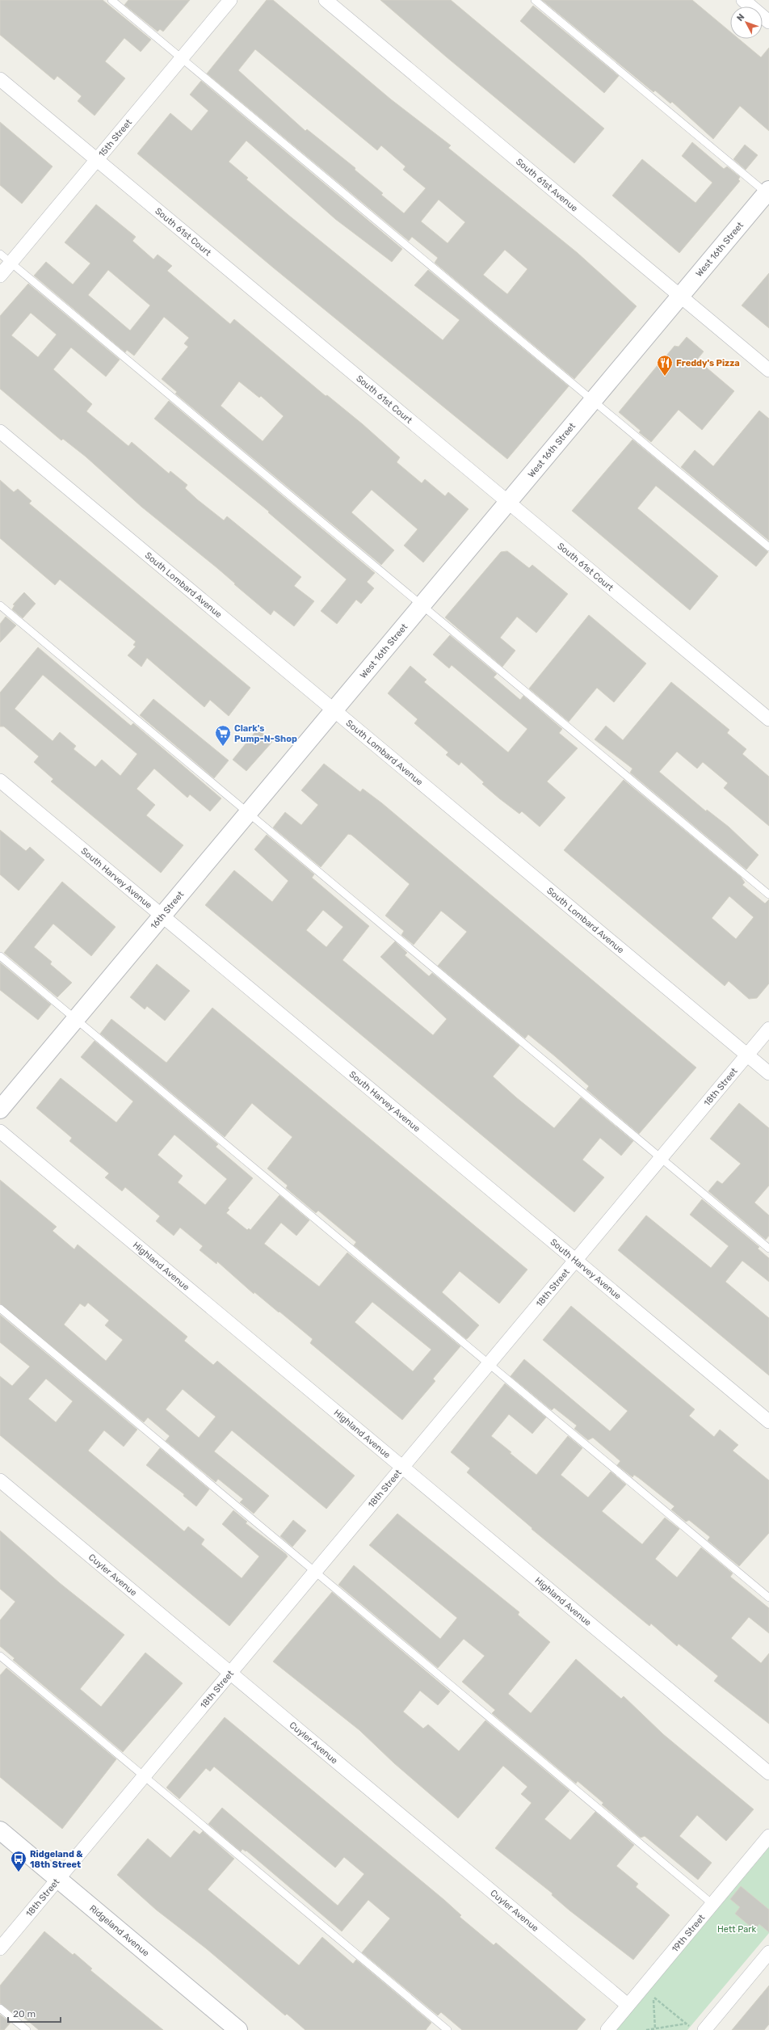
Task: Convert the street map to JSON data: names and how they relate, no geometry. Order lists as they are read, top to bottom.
{
  "streets": {
    "street": [
      "15th Street",
      "South 61st Avenue",
      "South 61st Court",
      "West 16th Street",
      "South Lombard Avenue",
      "South Harvey Avenue",
      "16th Street",
      "18th Street",
      "Highland Avenue",
      "Cuyler Avenue",
      "Ridgeland Avenue",
      "19th Street"
    ]
  },
  "crossings": [
    ["15th Street", "South 61st Court"],
    ["South 61st Avenue", "West 16th Street"],
    ["South 61st Court", "West 16th Street"],
    ["West 16th Street", "South Lombard Avenue"],
    ["West 16th Street", "16th Street"],
    ["South Lombard Avenue", "16th Street"],
    ["South Lombard Avenue", "18th Street"],
    ["South Harvey Avenue", "16th Street"],
    ["South Harvey Avenue", "18th Street"],
    ["18th Street", "Highland Avenue"],
    ["18th Street", "Cuyler Avenue"],
    ["18th Street", "Ridgeland Avenue"],
    ["Cuyler Avenue", "19th Street"]
  ],
  "parks": ["Hett Park"],
  "places": {
    "restaurant": ["Freddy's Pizza"],
    "supermarket": ["Clark's Pump-N-Shop"],
    "bus stop": ["Ridgeland & 18th Street"]
  },
  "scale_bar": "20 m",
  "north": "top left"
}
